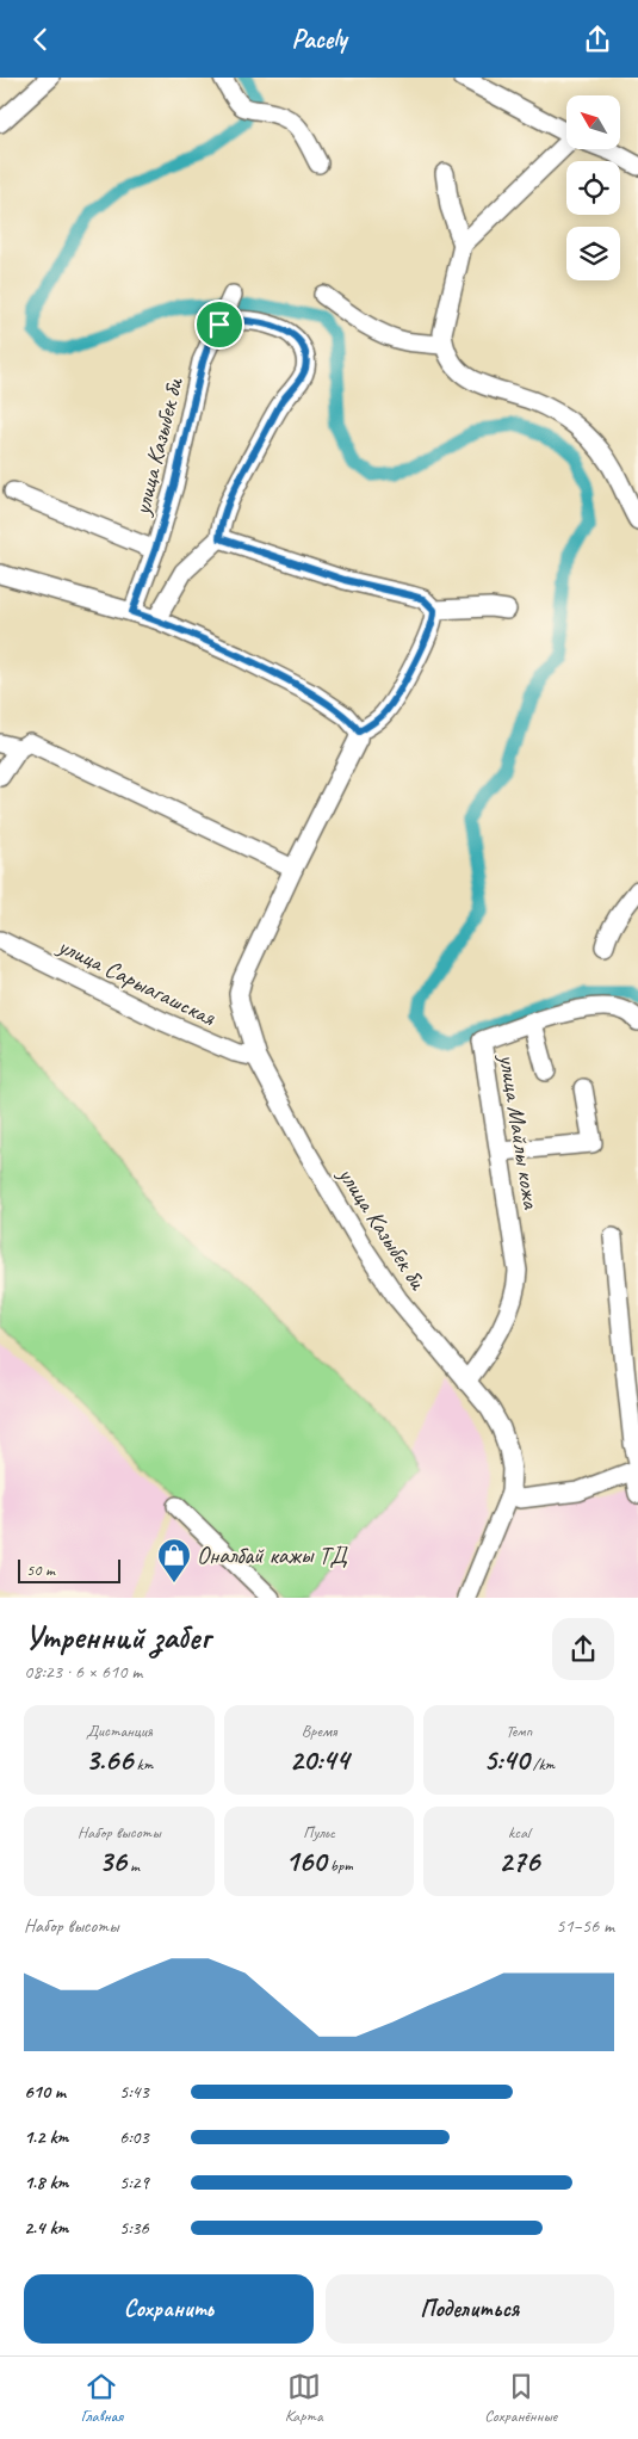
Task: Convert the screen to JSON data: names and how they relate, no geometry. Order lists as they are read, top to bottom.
{
  "streets": {
    "street": ["улица Казыбек би", "улица Сарыагашская", "улица Майлы кожа"]
  },
  "crossings": [
    ["улица Казыбек би", "улица Сарыагашская"],
    ["улица Казыбек би", "улица Майлы кожа"]
  ],
  "places": {
    "shop": ["Оналбай кажы ТД"]
  },
  "scale_bar": "50 m",
  "north": "top left",
  "page": {
    "header": "Pacely",
    "scale": "50 m",
    "heading": ["Утренний забег", "08:23 · 6 × 610 m"],
    "stats": [
      ["Дистанция", "3.66 km"],
      ["Время", "20:44"],
      ["Темп", "5:40 /km"],
      ["Набор высоты", "36 m"],
      ["Пульс", "160 bpm"],
      ["kcal", "276"]
    ],
    "chart": ["Набор высоты", "51–56 m"],
    "list": [
      {
        "name": "610 m",
        "note": "5:43"
      },
      {
        "name": "1.2 km",
        "note": "6:03"
      },
      {
        "name": "1.8 km",
        "note": "5:29"
      },
      {
        "name": "2.4 km",
        "note": "5:36"
      }
    ],
    "buttons": ["Сохранить", "Поделиться"],
    "tabs": ["Главная", "Карта", "Сохранённые"]
  }
}
